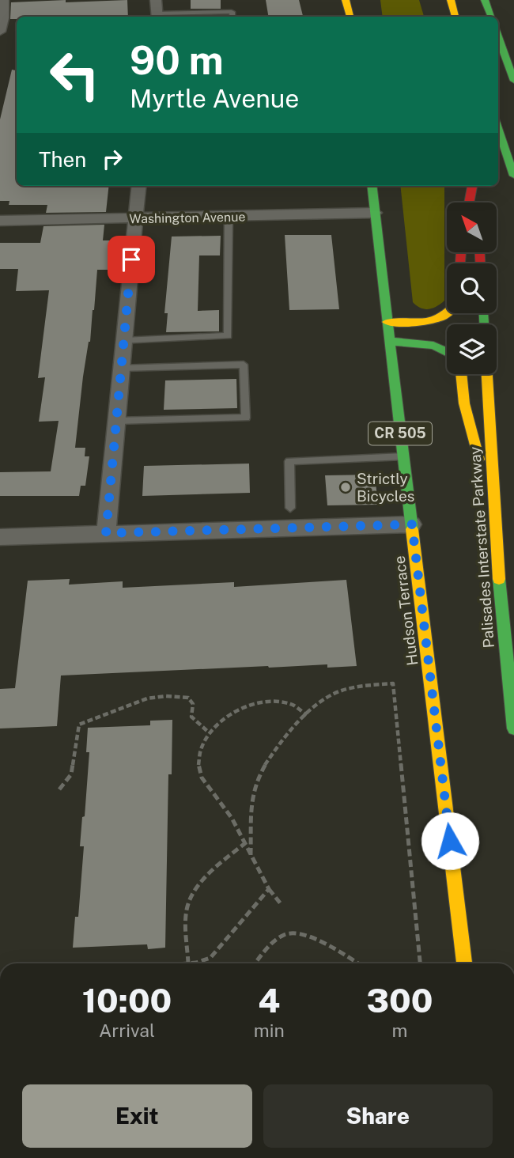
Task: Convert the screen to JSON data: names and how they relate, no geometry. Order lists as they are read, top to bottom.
{
  "streets": {
    "main road": ["CR 505", "Palisades Interstate Parkway", "Hudson Terrace"],
    "street": ["Washington Avenue"]
  },
  "crossings": [
    ["Washington Avenue", "Hudson Terrace"]
  ],
  "places": ["Strictly Bicycles"],
  "north": "top left",
  "page": {
    "turn": ["90 m", "Myrtle Avenue"],
    "then": "Then",
    "eta": [
      "10:00",
      "Arrival",
      "4",
      "min",
      "300",
      "m"
    ],
    "buttons": ["Exit", "Share"]
  }
}
